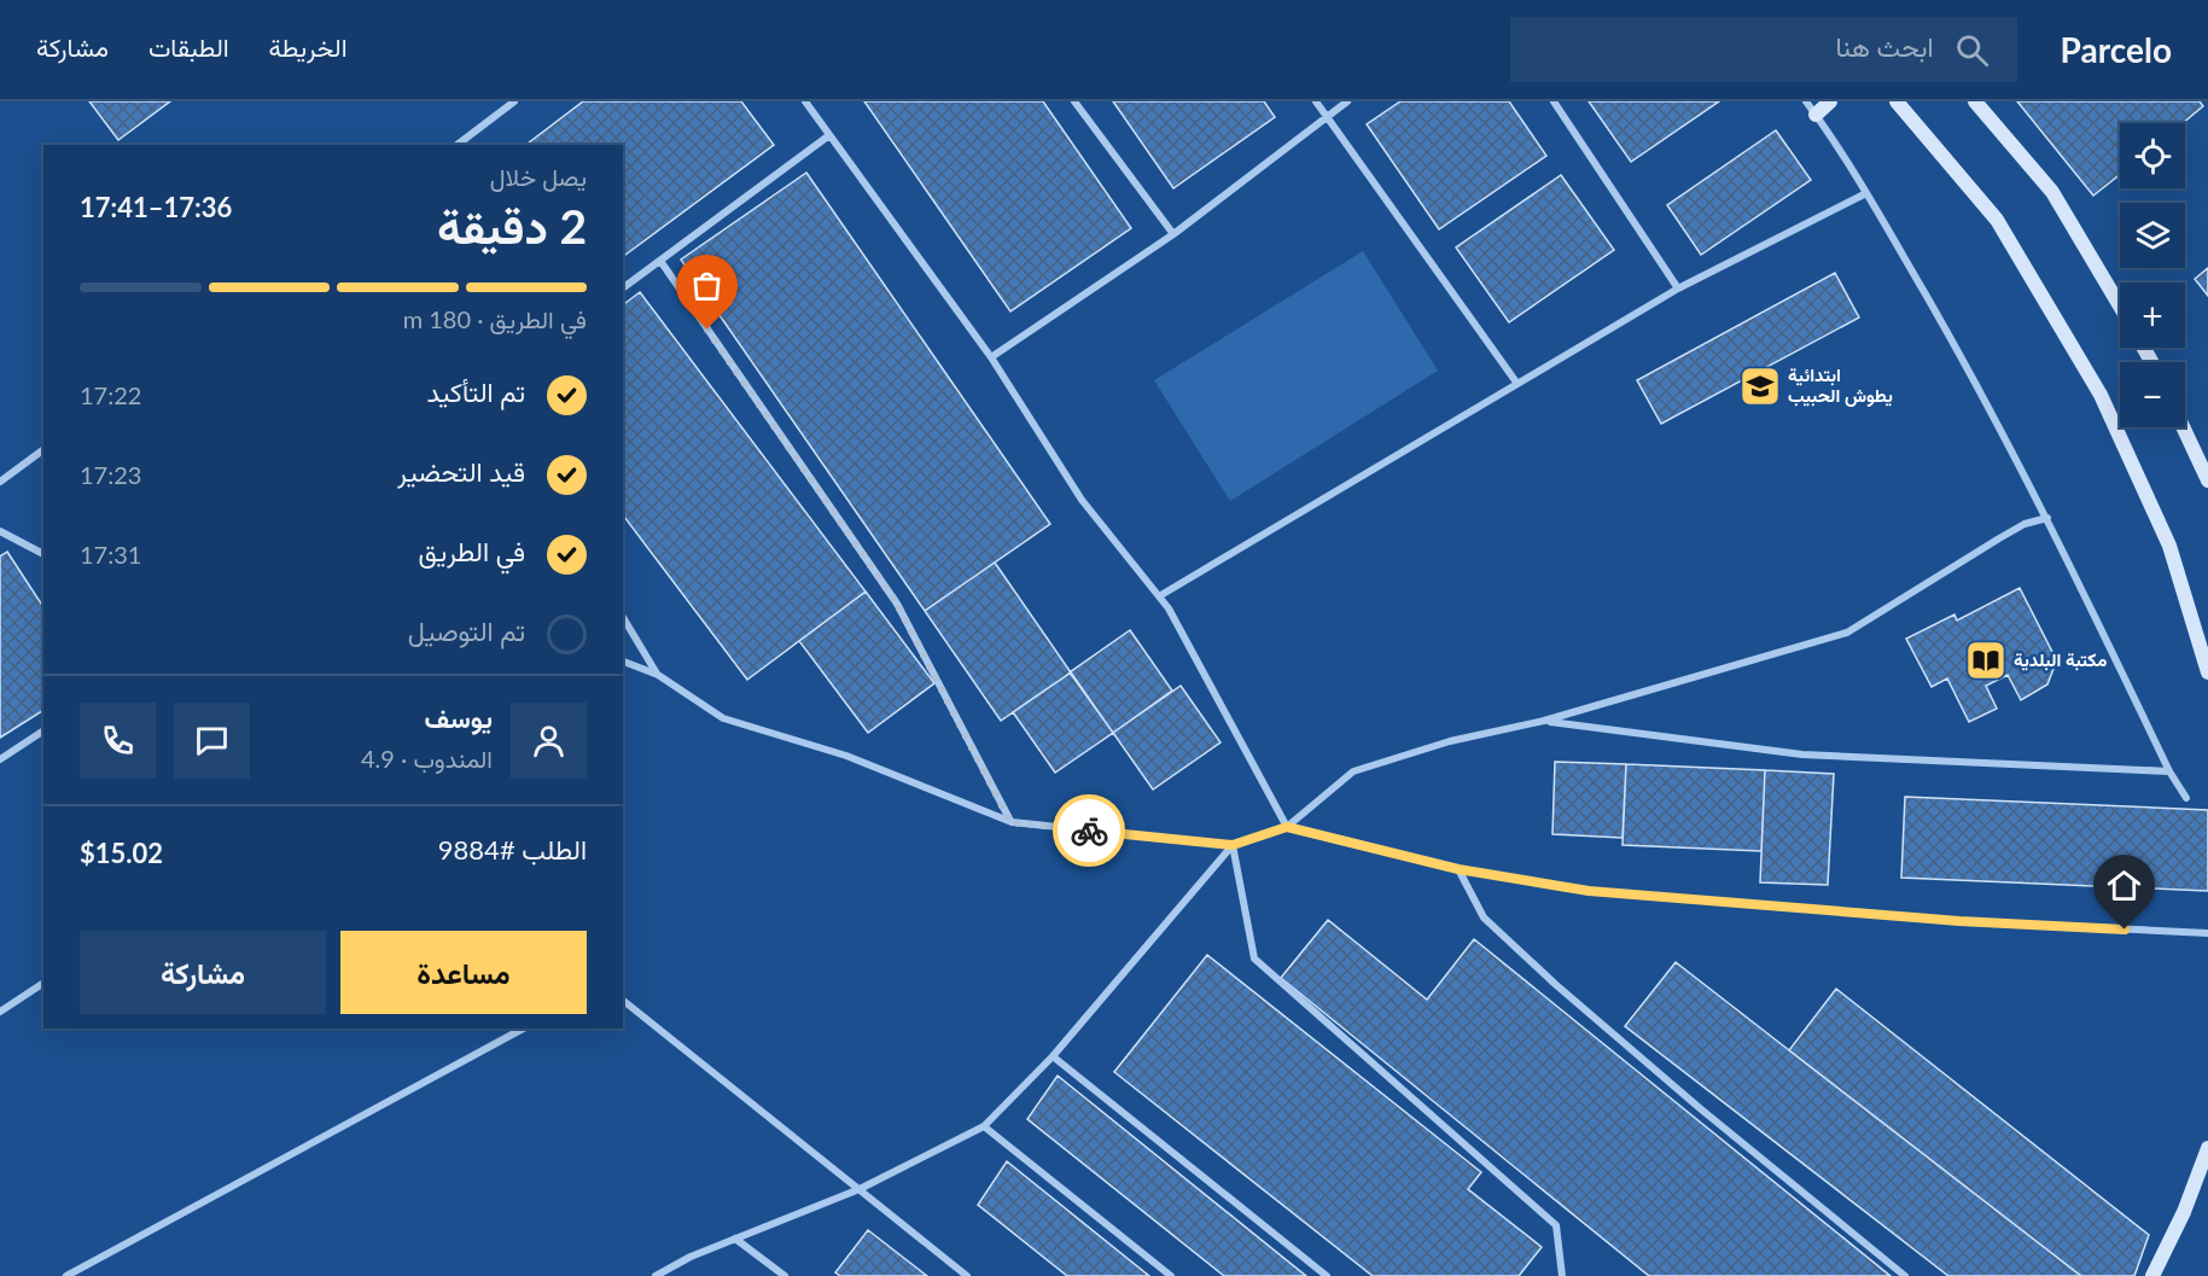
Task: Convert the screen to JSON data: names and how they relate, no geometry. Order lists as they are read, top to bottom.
{
  "places": {
    "school or university": ["ابتدائية يطوش الحبيب"],
    "library": ["مكتبة البلدية"]
  },
  "page": {
    "header": "Parcelo",
    "search": "ابحث هنا",
    "nav": ["الخريطة", "الطبقات", "مشاركة"],
    "map_buttons": ["+", "−"],
    "heading": ["2 دقيقة", "يصل خلال", "17:36–17:41"],
    "panel": [
      "يوسف",
      "المندوب · 4.9",
      "الطلب #9884",
      "$15.02"
    ],
    "bar": "في الطريق · 180 m",
    "list": [
      ["تم التأكيد", "17:22"],
      ["قيد التحضير", "17:23"],
      ["في الطريق", "17:31"],
      "تم التوصيل"
    ],
    "buttons": ["مساعدة", "مشاركة"]
  }
}
